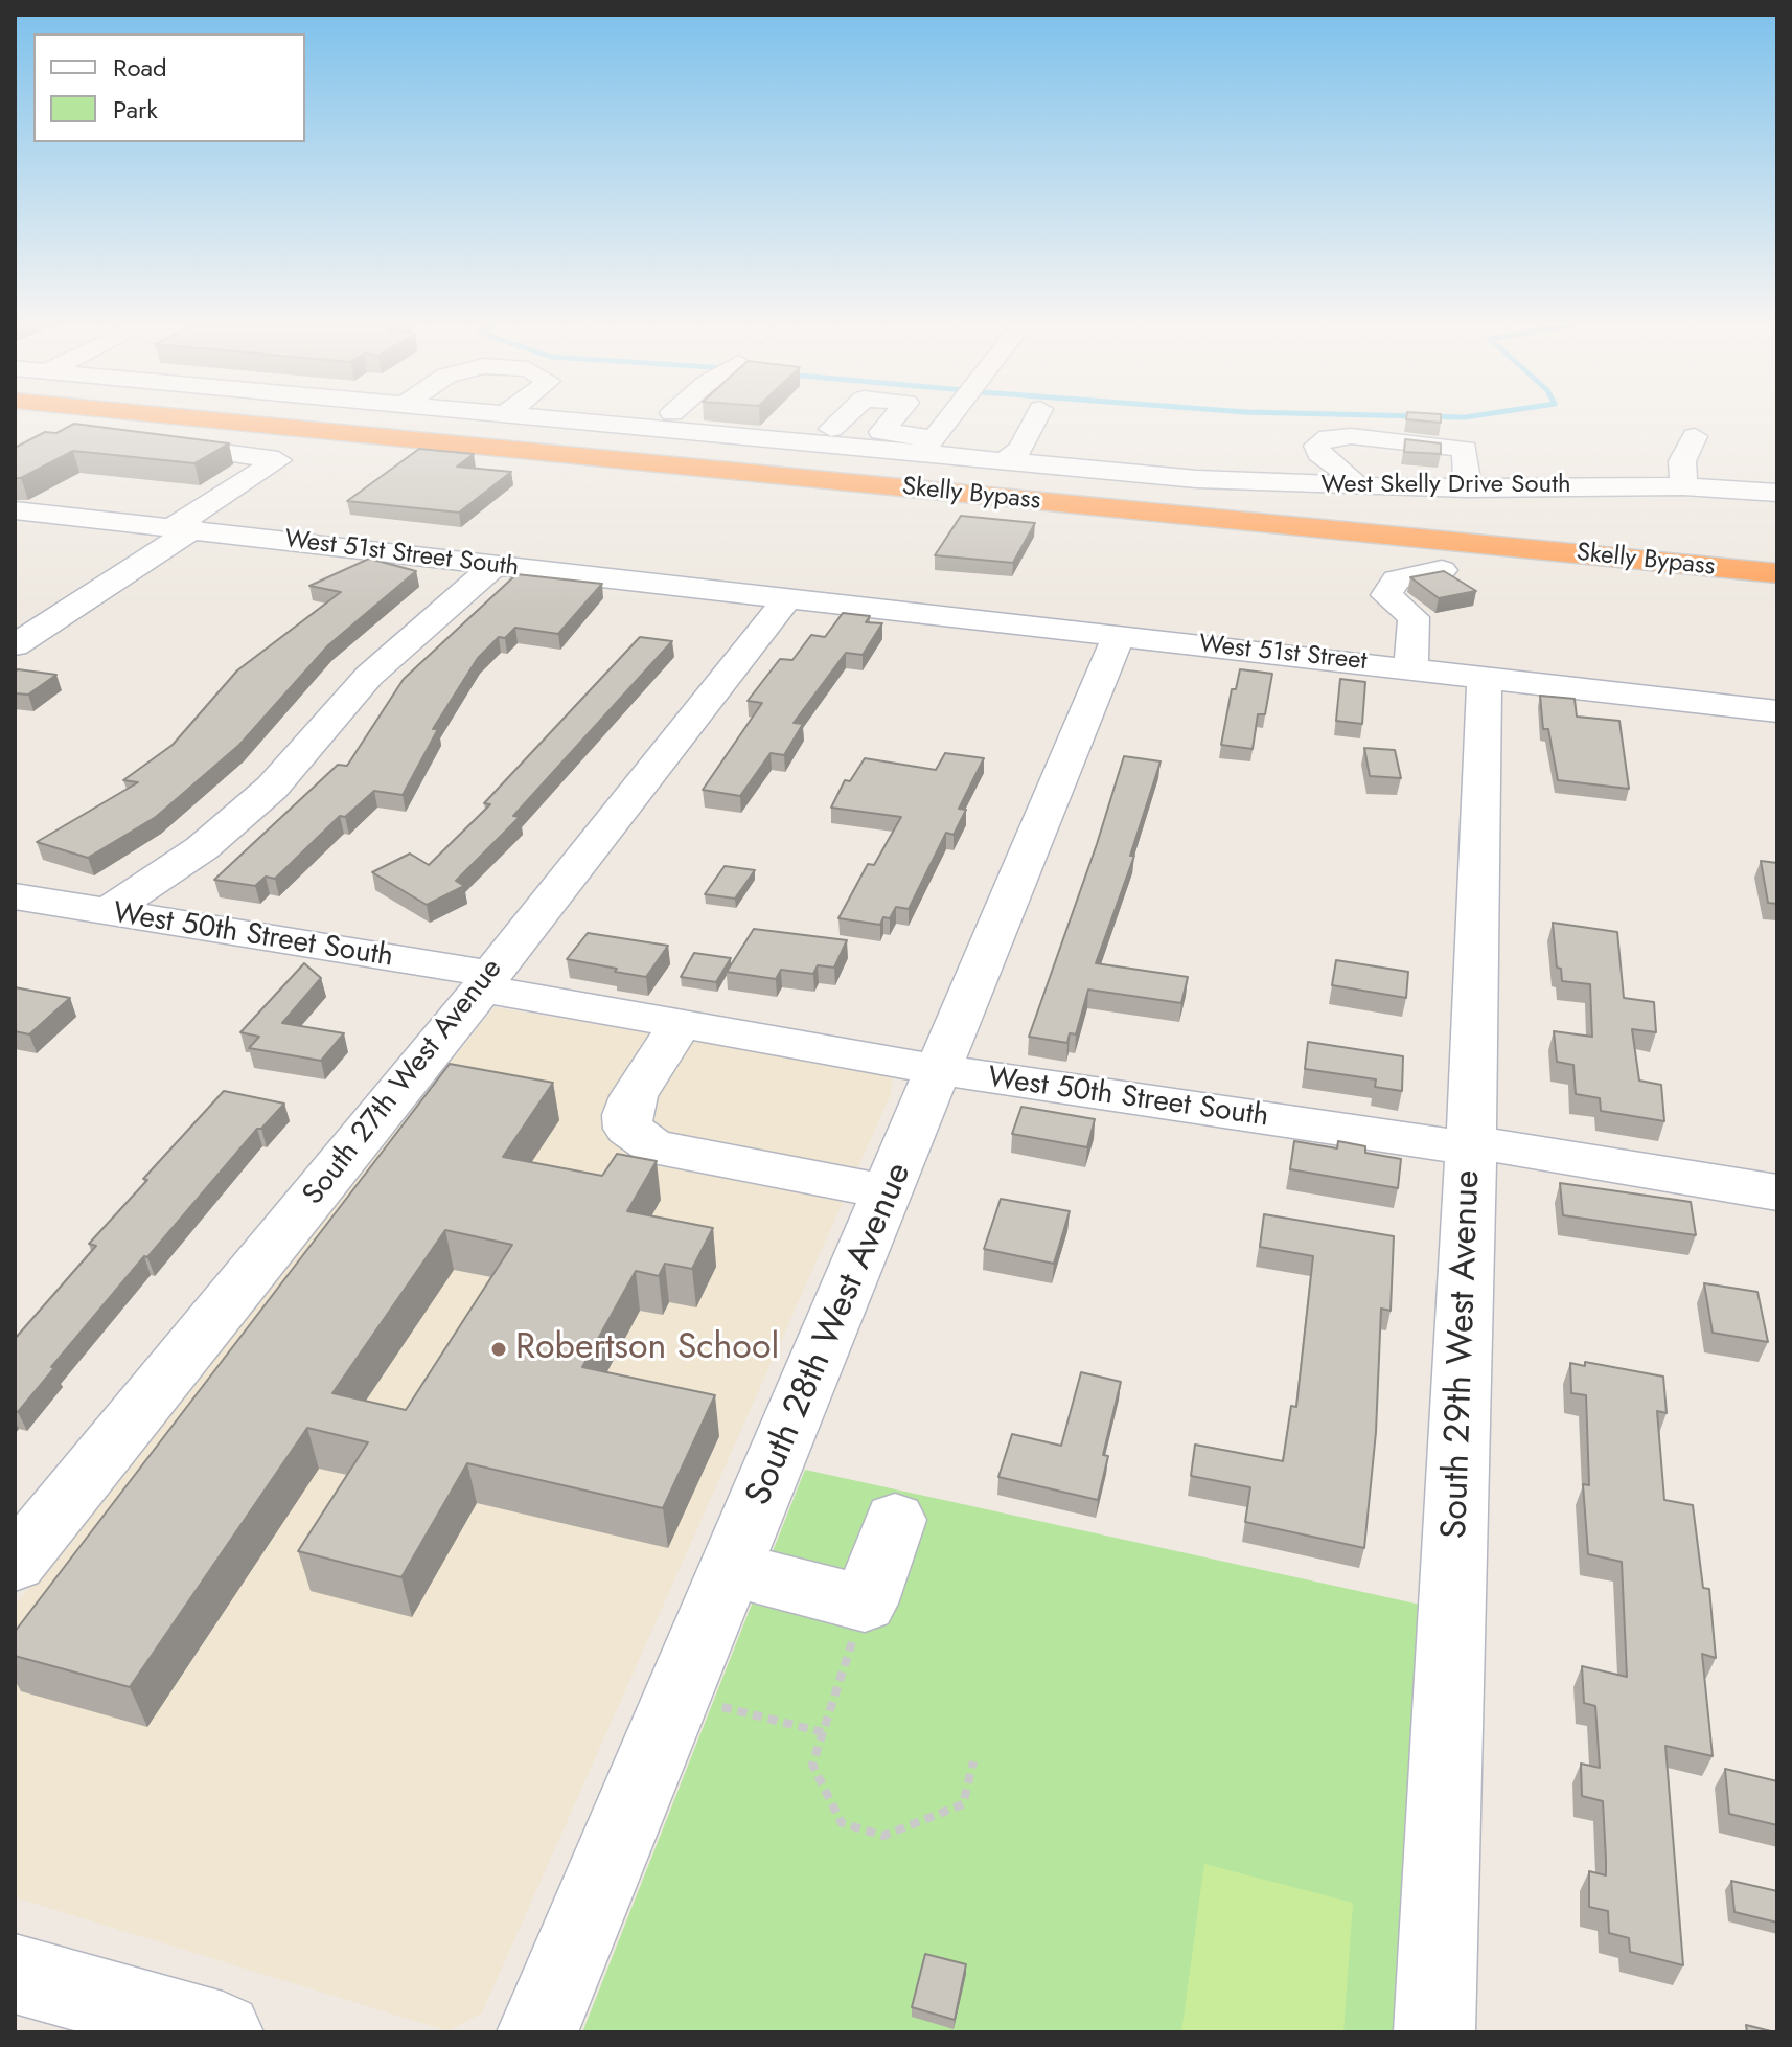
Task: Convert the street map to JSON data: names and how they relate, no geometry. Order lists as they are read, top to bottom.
{
  "streets": {
    "highway": ["Skelly Bypass"],
    "street": [
      "West Skelly Drive South",
      "West 51st Street South",
      "West 51st Street",
      "West 50th Street South",
      "South 27th West Avenue",
      "South 28th West Avenue",
      "South 29th West Avenue"
    ]
  },
  "crossings": [
    ["West 51st Street South", "West 51st Street"],
    ["West 51st Street South", "South 27th West Avenue"],
    ["West 51st Street", "South 27th West Avenue"],
    ["West 51st Street", "South 28th West Avenue"],
    ["West 51st Street", "South 29th West Avenue"],
    ["West 50th Street South", "South 27th West Avenue"],
    ["West 50th Street South", "South 28th West Avenue"],
    ["West 50th Street South", "South 29th West Avenue"]
  ],
  "places": ["Robertson School"],
  "legend": ["Road", "Park"]
}
